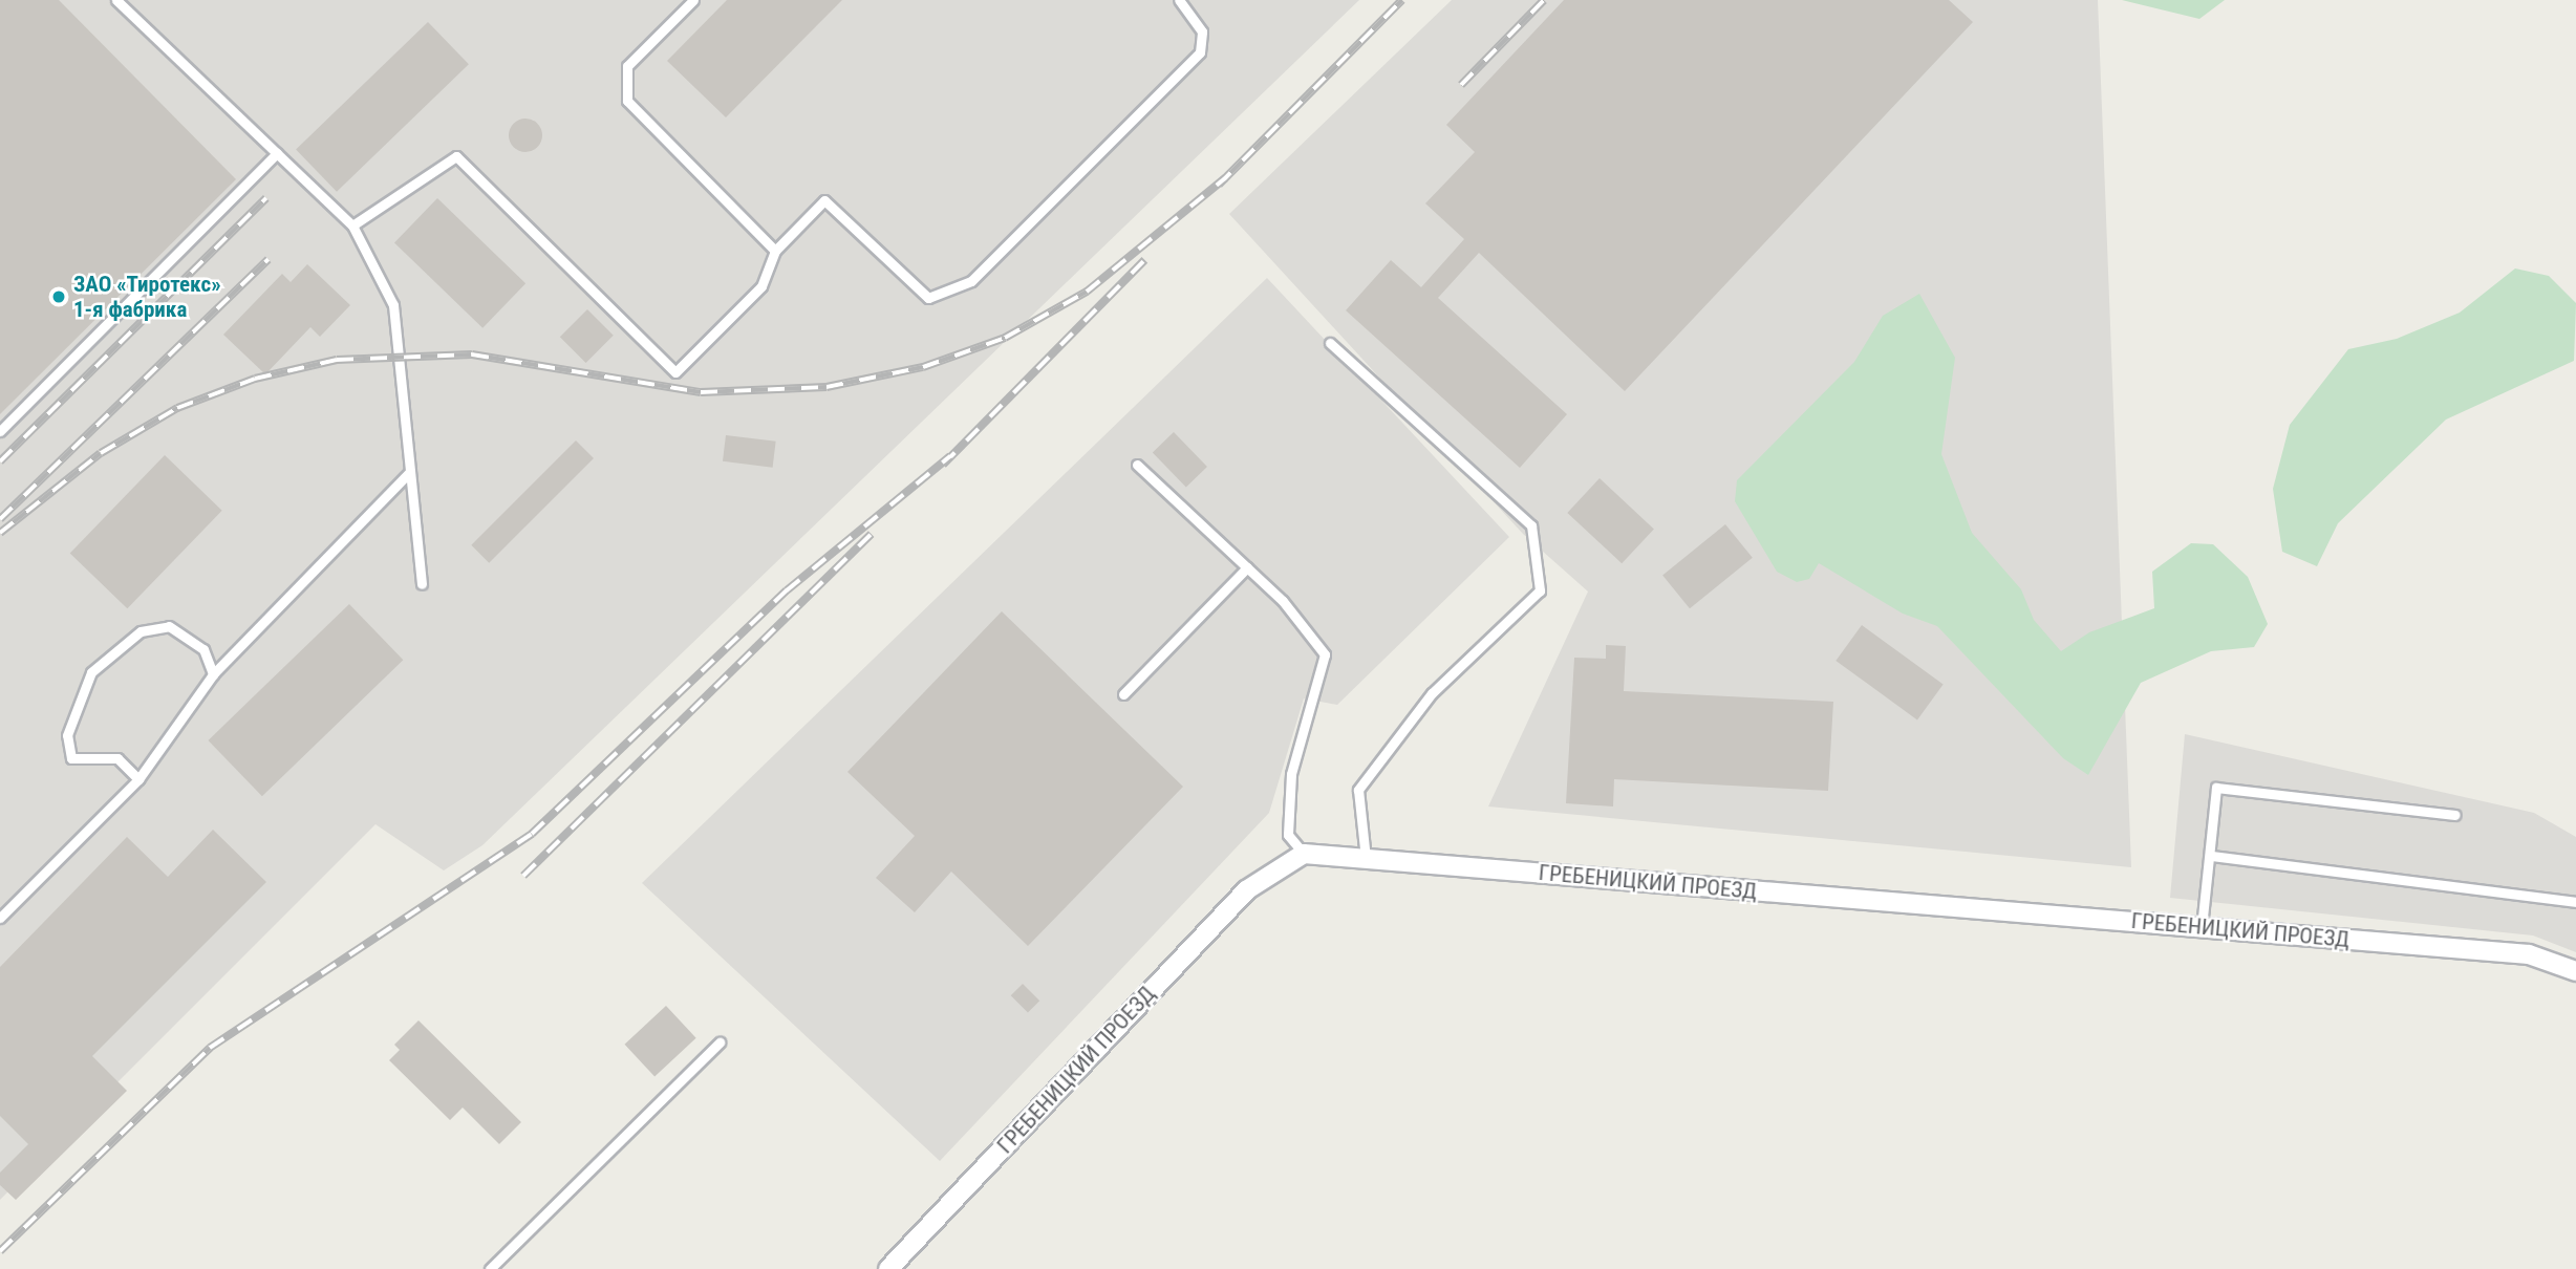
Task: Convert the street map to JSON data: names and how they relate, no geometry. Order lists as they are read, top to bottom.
{
  "streets": {
    "street": ["ГРЕБЕНИЦКИЙ ПРОЕЗД"]
  },
  "places": ["ЗАО «Тиротекс» 1-я фабрика"]
}
